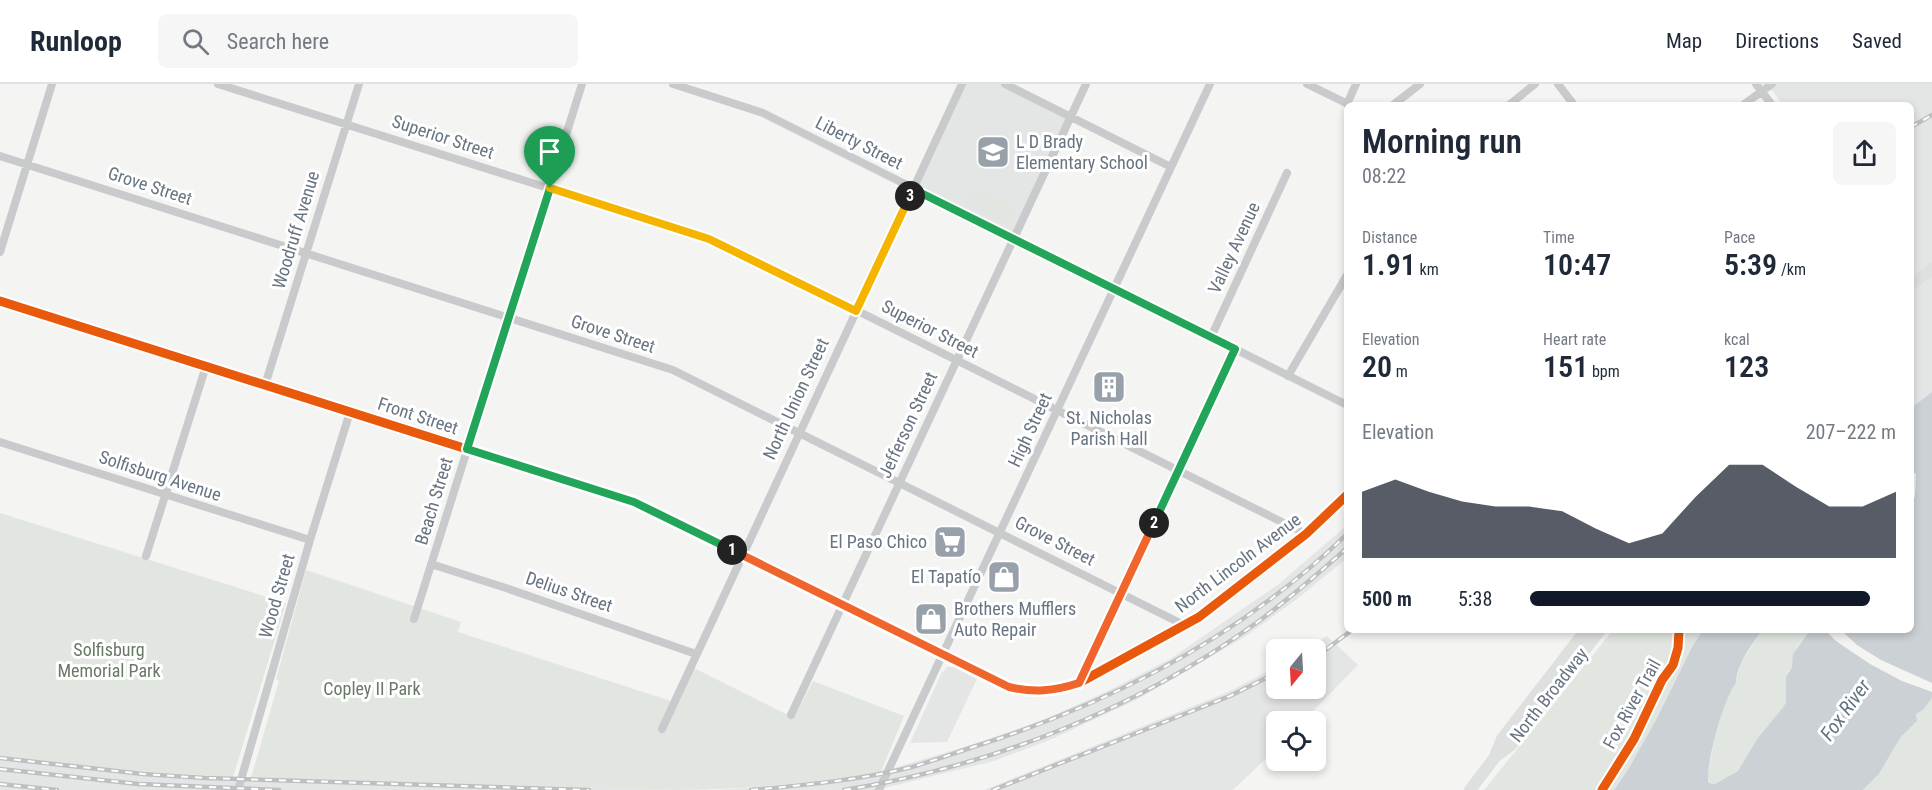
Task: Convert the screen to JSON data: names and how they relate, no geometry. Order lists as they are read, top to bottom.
{
  "streets": {
    "main road": ["North Broadway"],
    "street": [
      "Superior Street",
      "Liberty Street",
      "Grove Street",
      "Woodruff Avenue",
      "Valley Avenue",
      "North Union Street",
      "Front Street",
      "Jefferson Street",
      "High Street",
      "Solfisburg Avenue",
      "Beach Street",
      "North Lincoln Avenue",
      "Delius Street",
      "Wood Street"
    ],
    "cycle path": ["Fox River Trail"]
  },
  "crossings": [
    ["Superior Street", "Woodruff Avenue"],
    ["Superior Street", "North Union Street"],
    ["Superior Street", "Jefferson Street"],
    ["Superior Street", "High Street"],
    ["Superior Street", "Beach Street"],
    ["Superior Street", "North Lincoln Avenue"],
    ["Liberty Street", "Valley Avenue"],
    ["Liberty Street", "North Union Street"],
    ["Liberty Street", "Jefferson Street"],
    ["Liberty Street", "High Street"],
    ["Grove Street", "Woodruff Avenue"],
    ["Grove Street", "North Union Street"],
    ["Grove Street", "Jefferson Street"],
    ["Grove Street", "High Street"],
    ["Grove Street", "Beach Street"],
    ["Grove Street", "North Lincoln Avenue"],
    ["Woodruff Avenue", "Front Street"],
    ["North Union Street", "Front Street"],
    ["North Union Street", "Delius Street"],
    ["Front Street", "Jefferson Street"],
    ["Front Street", "High Street"],
    ["Front Street", "Beach Street"],
    ["Front Street", "North Lincoln Avenue"],
    ["Front Street", "Wood Street"],
    ["Solfisburg Avenue", "Wood Street"],
    ["Beach Street", "Delius Street"]
  ],
  "water": ["Fox River"],
  "parks": ["Solfisburg Memorial Park", "Copley II Park"],
  "places": {
    "school or university": ["L D Brady Elementary School"],
    "building": ["St. Nicholas Parish Hall"],
    "supermarket": ["El Paso Chico"],
    "shop": ["El Tapatío", "Brothers Mufflers Auto Repair"]
  },
  "north": "bottom",
  "page": {
    "header": "Runloop",
    "search": "Search here",
    "nav": ["Map", "Directions", "Saved"],
    "heading": ["Morning run", "08:22"],
    "pins": ["3", "2", "1"],
    "stats": [
      ["Distance", "1.91 km"],
      ["Time", "10:47"],
      ["Pace", "5:39 /km"],
      ["Elevation", "20 m"],
      ["Heart rate", "151 bpm"],
      ["kcal", "123"]
    ],
    "chart": ["Elevation", "207–222 m"],
    "list": [
      {
        "name": "500 m",
        "note": "5:38"
      }
    ]
  }
}
